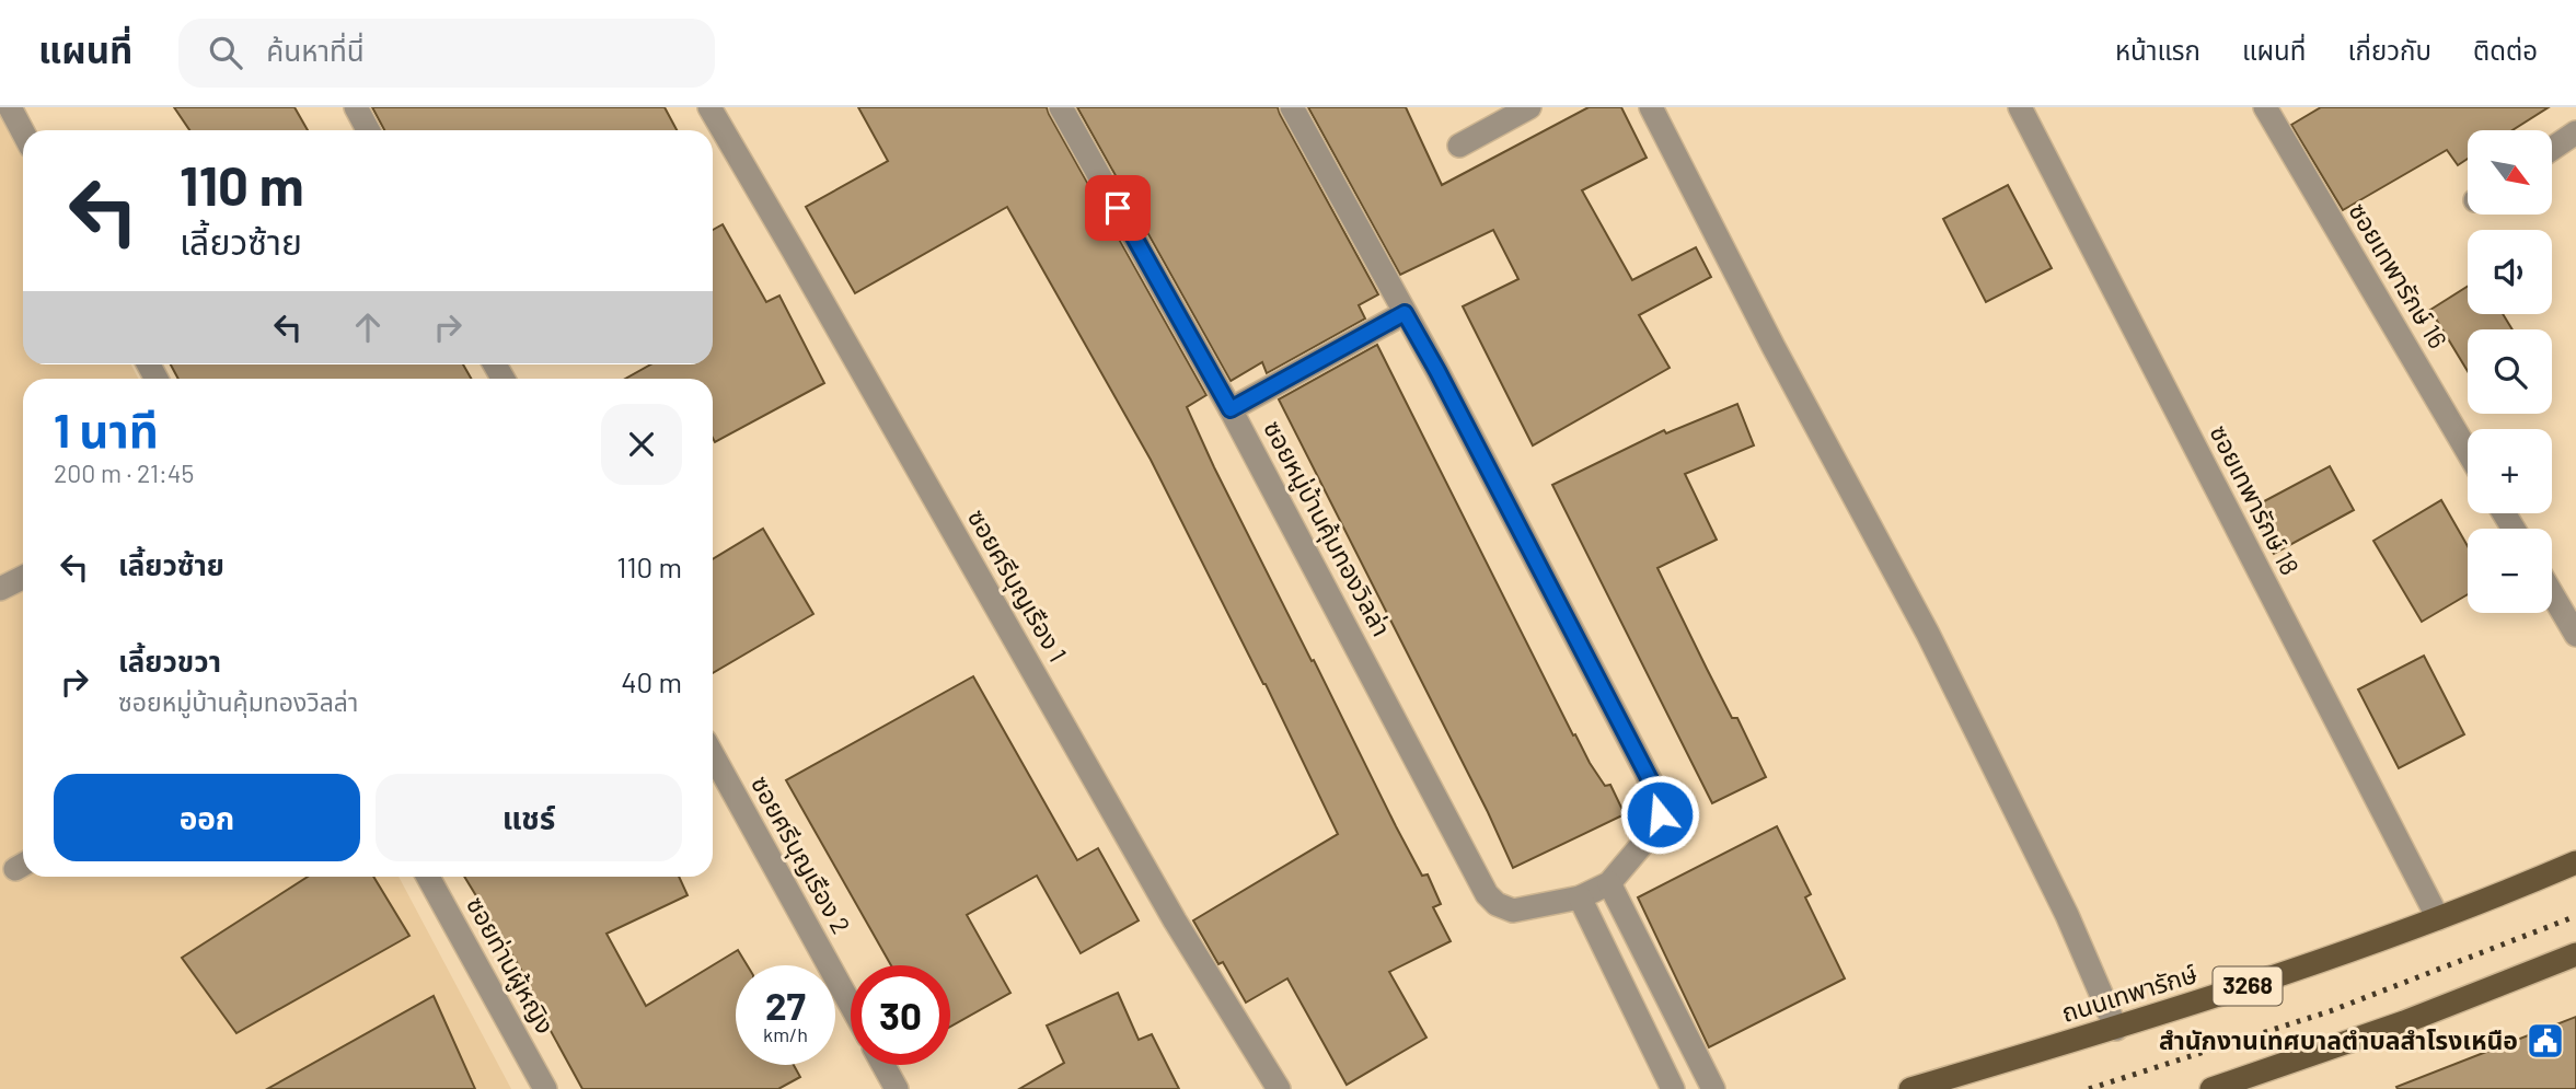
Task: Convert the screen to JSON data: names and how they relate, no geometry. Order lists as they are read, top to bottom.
{
  "streets": {
    "main road": ["3268", "ถนนเทพารักษ์"],
    "street": [
      "ซอยเทพารักษ์ 16",
      "ซอยเทพารักษ์ 18",
      "ซอยหมู่บ้านคุ้มทองวิลล่า",
      "ซอยศรีบุญเรือง 1",
      "ซอยศรีบุญเรือง 2",
      "ซอยท่านผู้หญิง"
    ]
  },
  "crossings": [
    ["ซอยเทพารักษ์ 18", "ถนนเทพารักษ์"]
  ],
  "places": {
    "public building": ["สำนักงานเทศบาลตำบลสำโรงเหนือ"]
  },
  "north": "bottom right",
  "page": {
    "header": "แผนที่",
    "search": "ค้นหาที่นี่",
    "nav": [
      "หน้าแรก",
      "แผนที่",
      "เกี่ยวกับ",
      "ติดต่อ"
    ],
    "map_buttons": ["+", "−"],
    "turn": ["110 m", "เลี้ยวซ้าย"],
    "heading": ["1 นาที", "200 m · 21:45"],
    "list": [
      {
        "name": "เลี้ยวซ้าย",
        "value": "110 m"
      },
      {
        "name": "เลี้ยวขวา",
        "note": "ซอยหมู่บ้านคุ้มทองวิลล่า",
        "value": "40 m"
      }
    ],
    "buttons": ["ออก", "แชร์"],
    "speed": "27 km/h",
    "limit": "30"
  }
}
